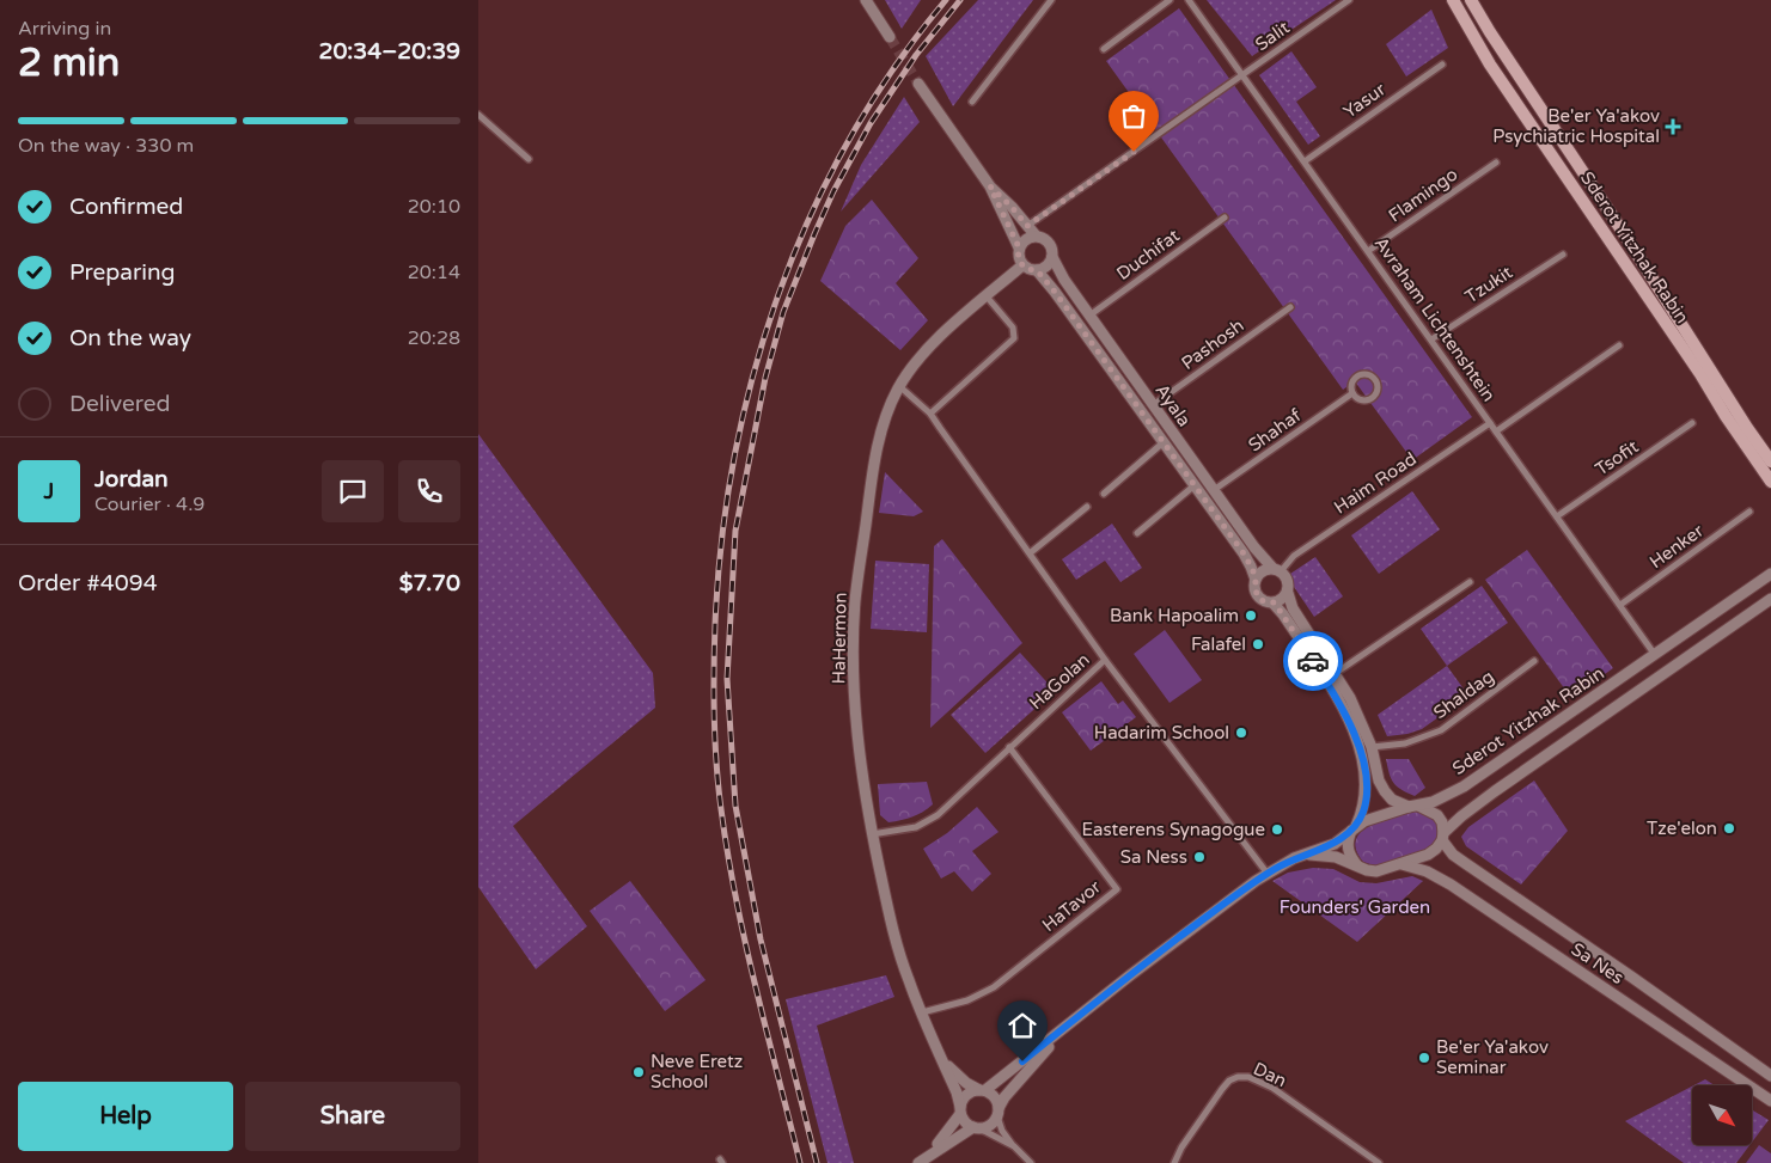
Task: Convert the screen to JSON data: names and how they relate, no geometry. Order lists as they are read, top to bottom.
{
  "streets": {
    "main road": ["Sderot Yitzhak Rabin"],
    "street": [
      "Salit",
      "Yasur",
      "Flamingo",
      "Duchifat",
      "Tzukit",
      "Avraham Lichtenshtein",
      "Pashosh",
      "Ayala",
      "Shahaf",
      "Tsofit",
      "Haim Road",
      "Henker",
      "HaHermon",
      "HaGolan",
      "Shaldag",
      "HaTavor",
      "Sa Nes",
      "Dan"
    ]
  },
  "crossings": [
    ["Salit", "Avraham Lichtenshtein"],
    ["Yasur", "Avraham Lichtenshtein"],
    ["Flamingo", "Avraham Lichtenshtein"],
    ["Sderot Yitzhak Rabin", "Avraham Lichtenshtein"],
    ["Sderot Yitzhak Rabin", "Sa Nes"],
    ["Duchifat", "Ayala"],
    ["Tzukit", "Avraham Lichtenshtein"],
    ["Avraham Lichtenshtein", "Tsofit"],
    ["Avraham Lichtenshtein", "Haim Road"],
    ["Avraham Lichtenshtein", "Henker"],
    ["Pashosh", "Ayala"],
    ["Ayala", "Shahaf"],
    ["Ayala", "Haim Road"],
    ["Ayala", "HaHermon"],
    ["HaHermon", "HaGolan"],
    ["HaHermon", "HaTavor"],
    ["HaGolan", "HaTavor"]
  ],
  "parks": ["Founders' Garden"],
  "places": {
    "health": ["Be'er Ya'akov Psychiatric Hospital"],
    "other": [
      "Bank Hapoalim",
      "Falafel",
      "Hadarim School",
      "Tze'elon",
      "Easterens Synagogue",
      "Sa Ness",
      "Be'er Ya'akov Seminar",
      "Neve Eretz School"
    ]
  },
  "north": "bottom right",
  "page": {
    "heading": ["2 min", "Arriving in", "20:34–20:39"],
    "panel": [
      "Jordan",
      "Courier · 4.9",
      "Order #4094",
      "$7.70"
    ],
    "bar": "On the way · 330 m",
    "list": [
      ["Confirmed", "20:10"],
      ["Preparing", "20:14"],
      ["On the way", "20:28"],
      "Delivered"
    ],
    "round": "J",
    "buttons": ["Help", "Share"]
  }
}
